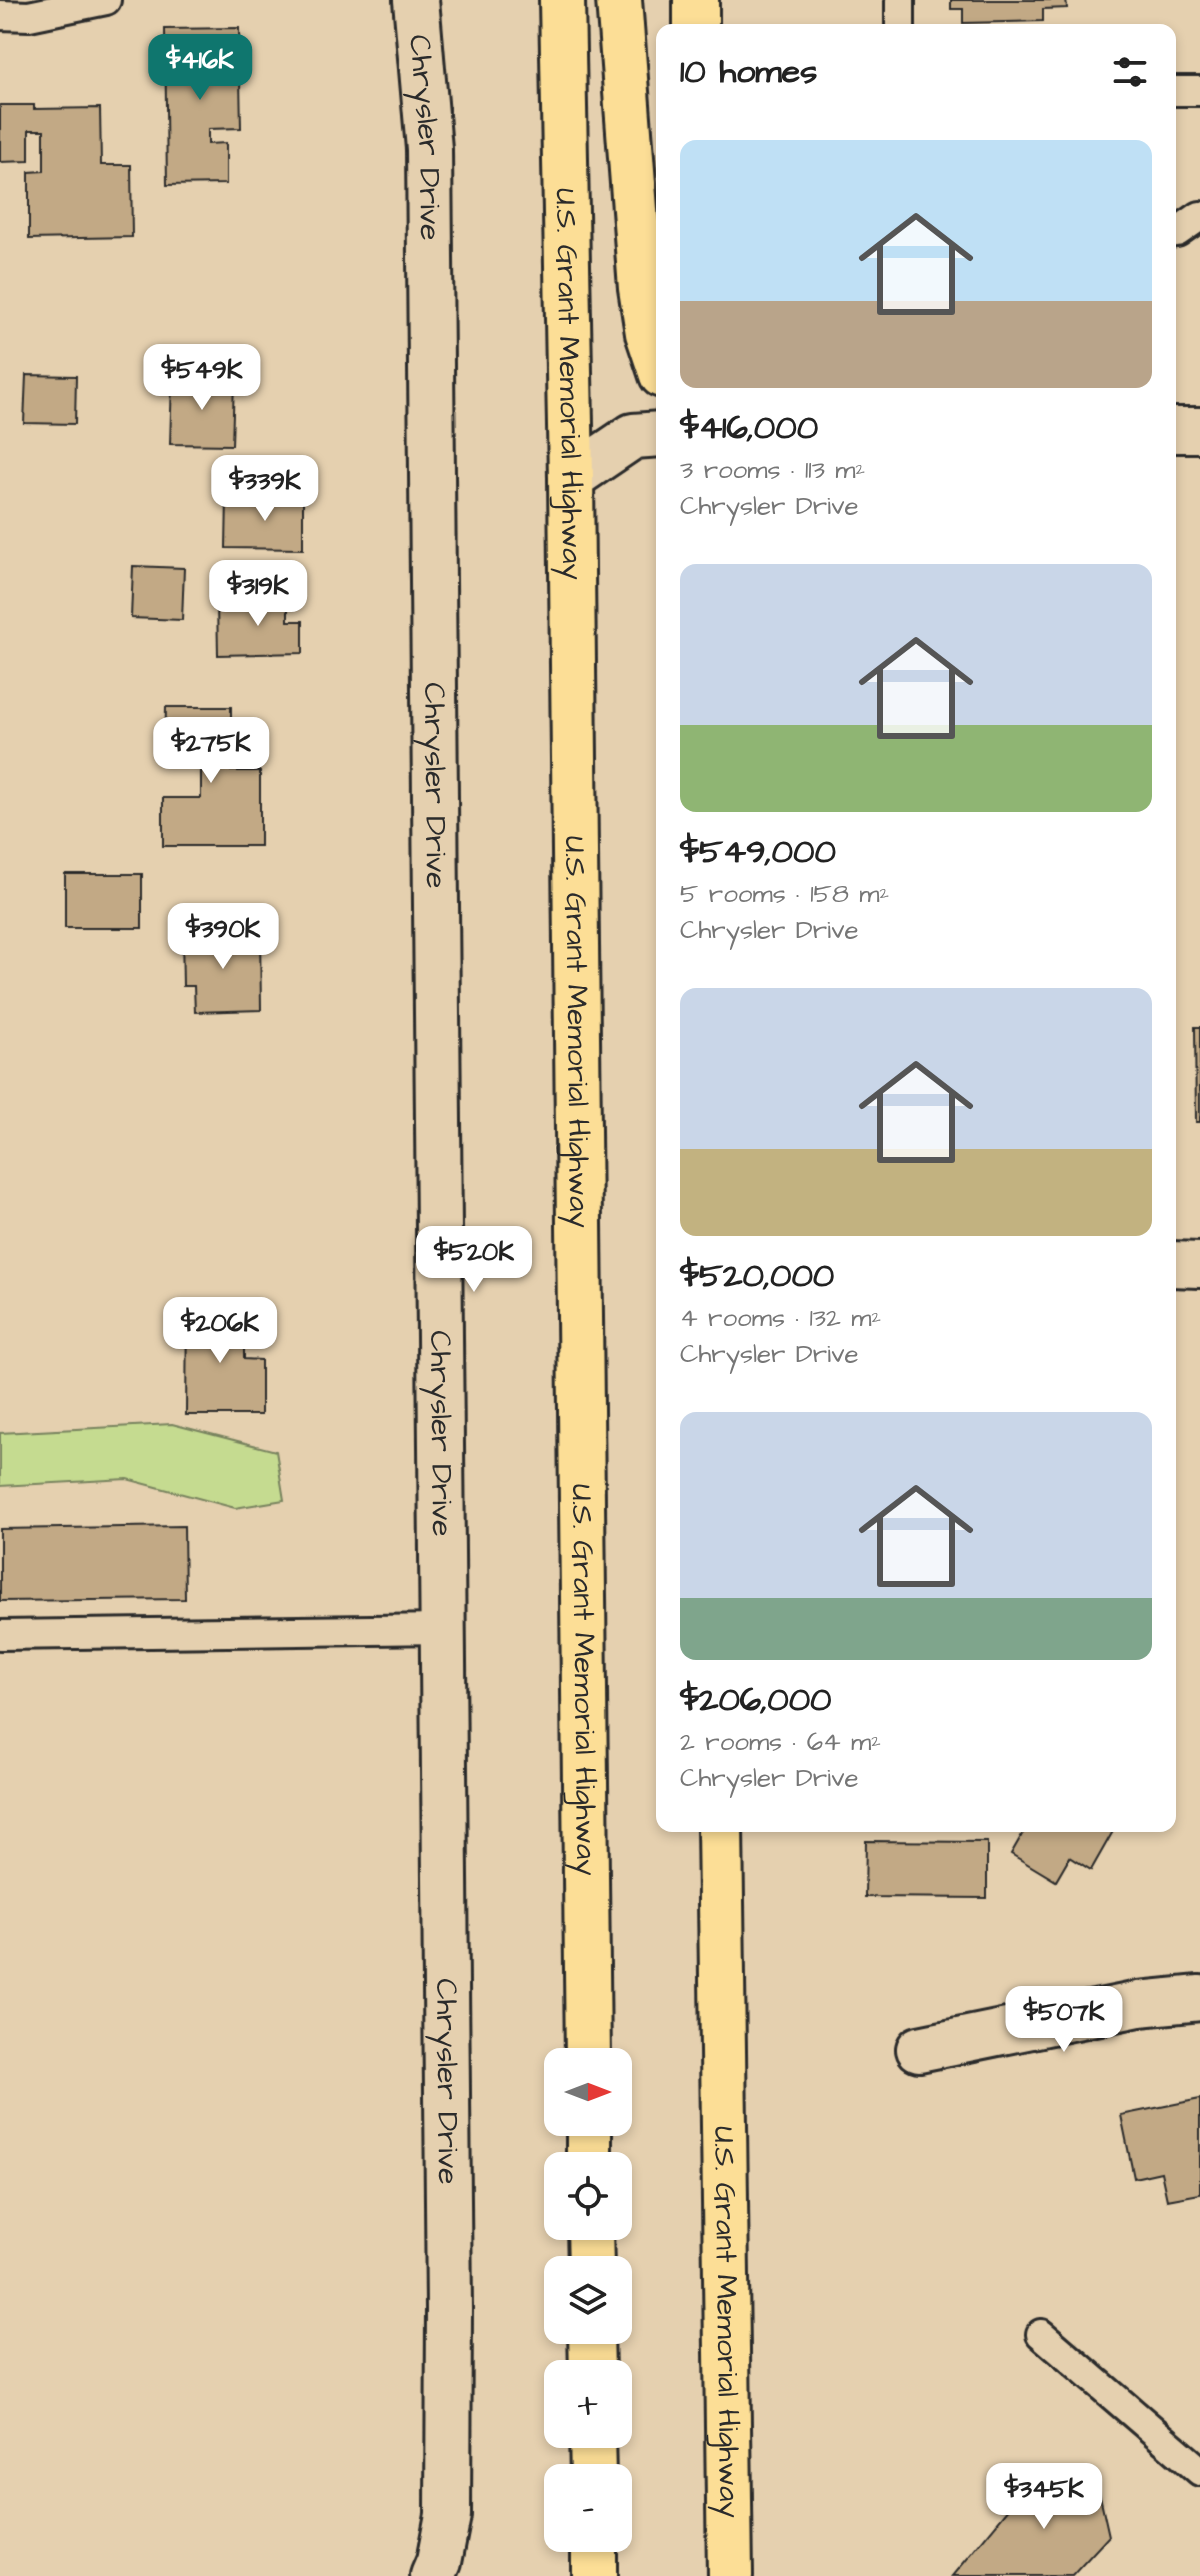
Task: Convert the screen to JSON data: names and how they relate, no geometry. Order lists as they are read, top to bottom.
{
  "streets": {
    "main road": ["U.S. Grant Memorial Highway"],
    "street": ["Chrysler Drive"]
  },
  "north": "right",
  "page": {
    "heading": "10 homes",
    "price": [
      "$416K",
      "$549K",
      "$339K",
      "$319K",
      "$275K",
      "$390K",
      "$520K",
      "$206K",
      "$507K",
      "$345K"
    ],
    "list": [
      {
        "name": "$416,000",
        "note": "3 rooms · 113 m² · Chrysler Drive"
      },
      {
        "name": "$549,000",
        "note": "5 rooms · 158 m² · Chrysler Drive"
      },
      {
        "name": "$520,000",
        "note": "4 rooms · 132 m² · Chrysler Drive"
      },
      {
        "name": "$206,000",
        "note": "2 rooms · 64 m² · Chrysler Drive"
      }
    ],
    "map_buttons": ["+", "−"]
  }
}
